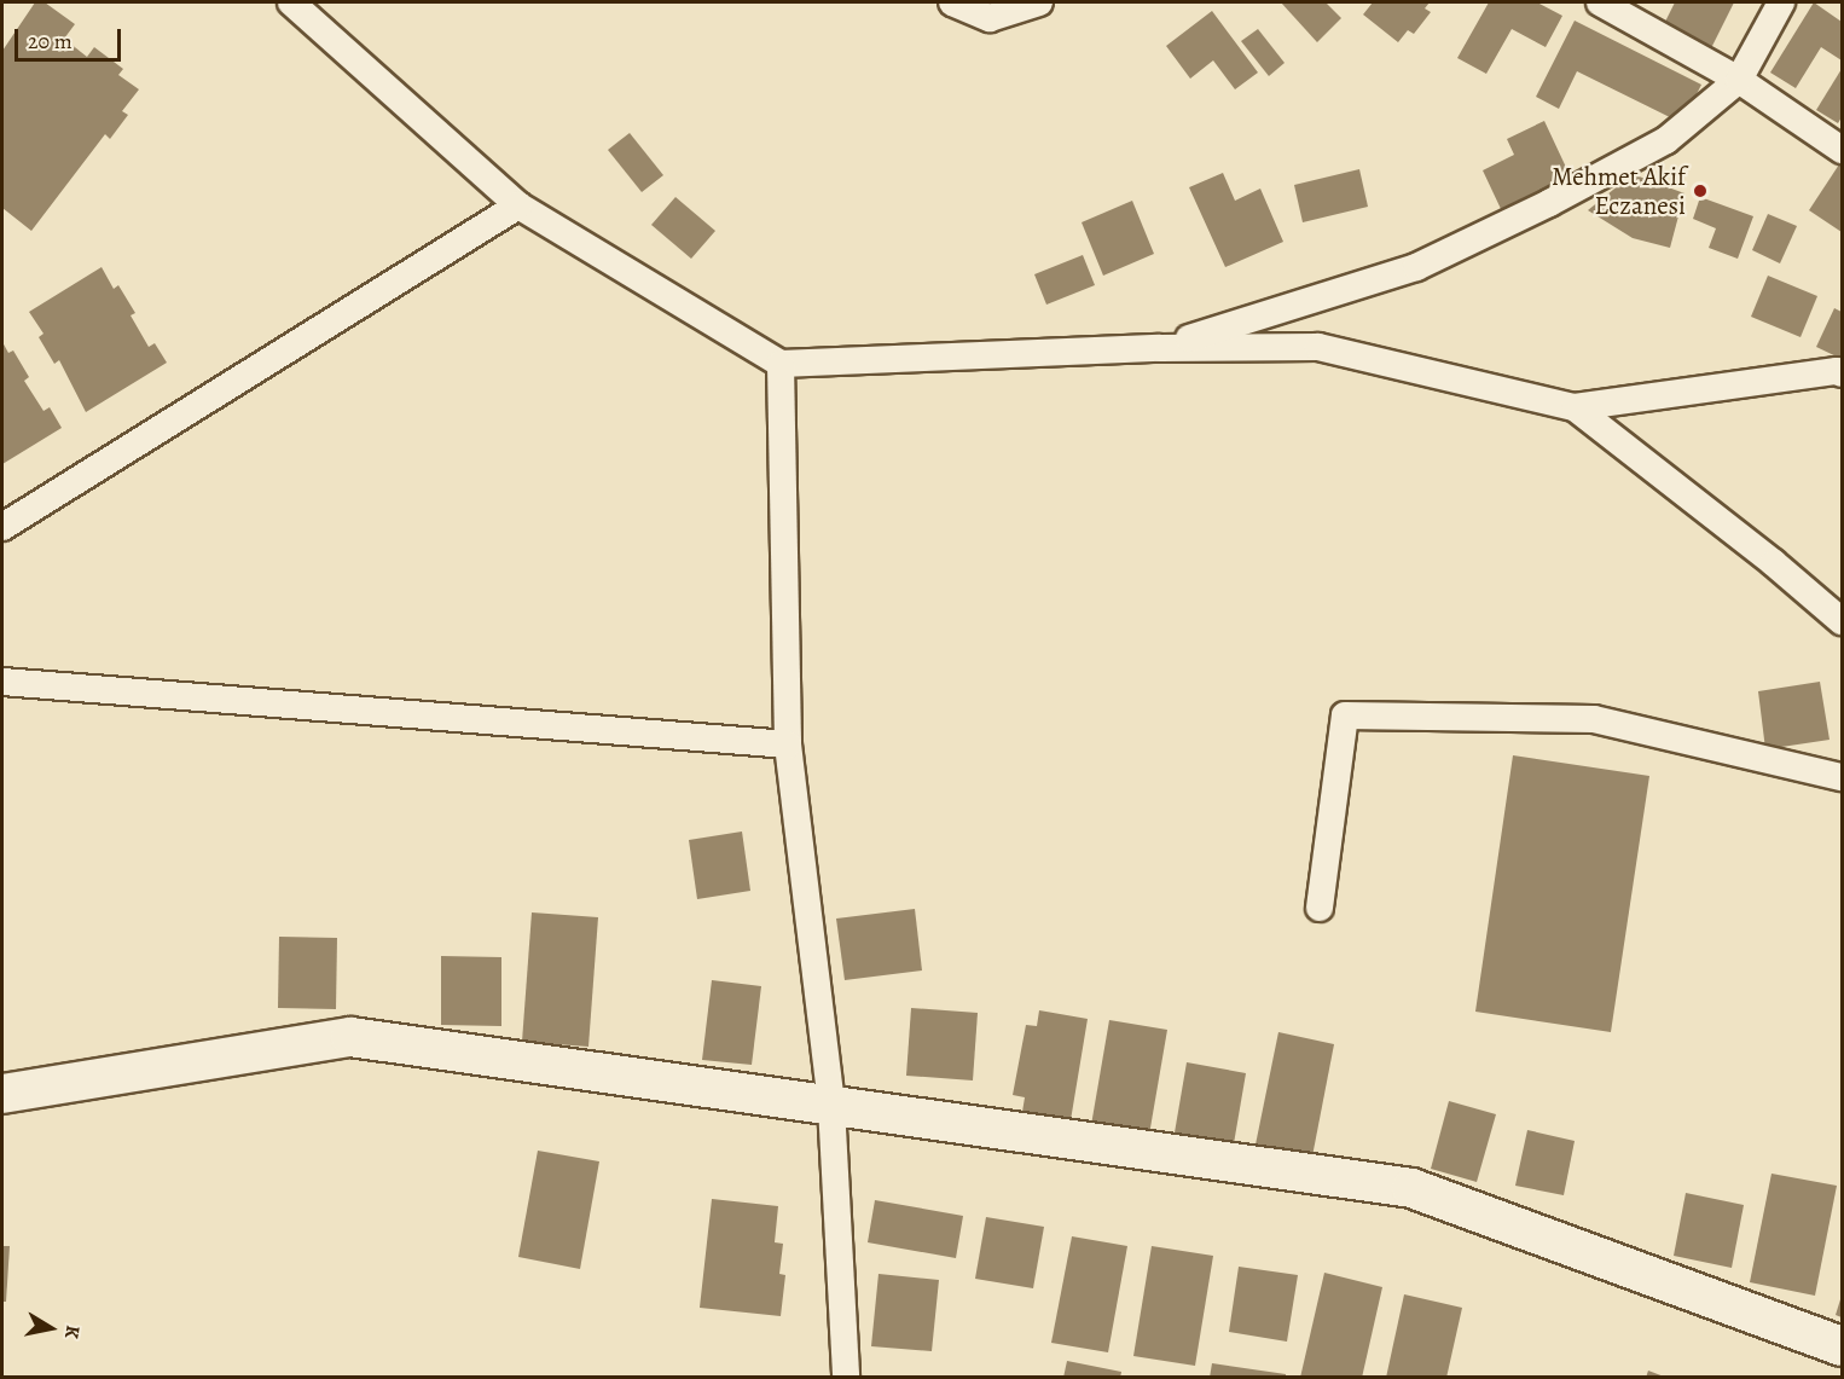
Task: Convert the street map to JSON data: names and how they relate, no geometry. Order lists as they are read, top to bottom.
{
  "places": ["Mehmet Akif Eczanesi"],
  "scale_bar": "20 m",
  "north": "right"
}
